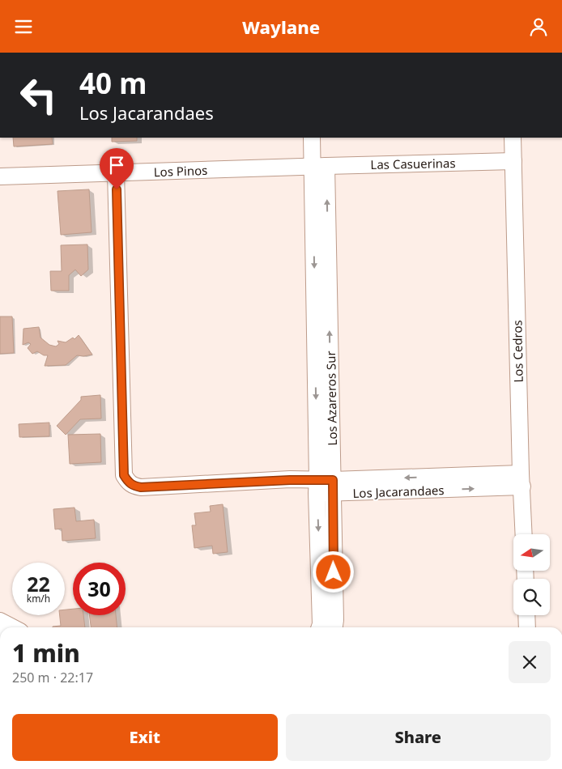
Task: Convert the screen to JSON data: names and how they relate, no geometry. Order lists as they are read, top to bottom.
{
  "streets": {
    "street": [
      "Las Casuerinas",
      "Los Pinos",
      "Los Cedros",
      "Los Azareros Sur",
      "Los Jacarandaes"
    ]
  },
  "crossings": [
    ["Las Casuerinas", "Los Pinos"],
    ["Las Casuerinas", "Los Cedros"],
    ["Las Casuerinas", "Los Azareros Sur"],
    ["Los Pinos", "Los Azareros Sur"],
    ["Los Pinos", "Los Jacarandaes"],
    ["Los Cedros", "Los Jacarandaes"],
    ["Los Azareros Sur", "Los Jacarandaes"]
  ],
  "north": "left",
  "page": {
    "header": "Waylane",
    "turn": ["40 m", "Los Jacarandaes"],
    "speed": "22 km/h",
    "limit": "30",
    "heading": ["1 min", "250 m · 22:17"],
    "buttons": ["Exit", "Share"]
  }
}
